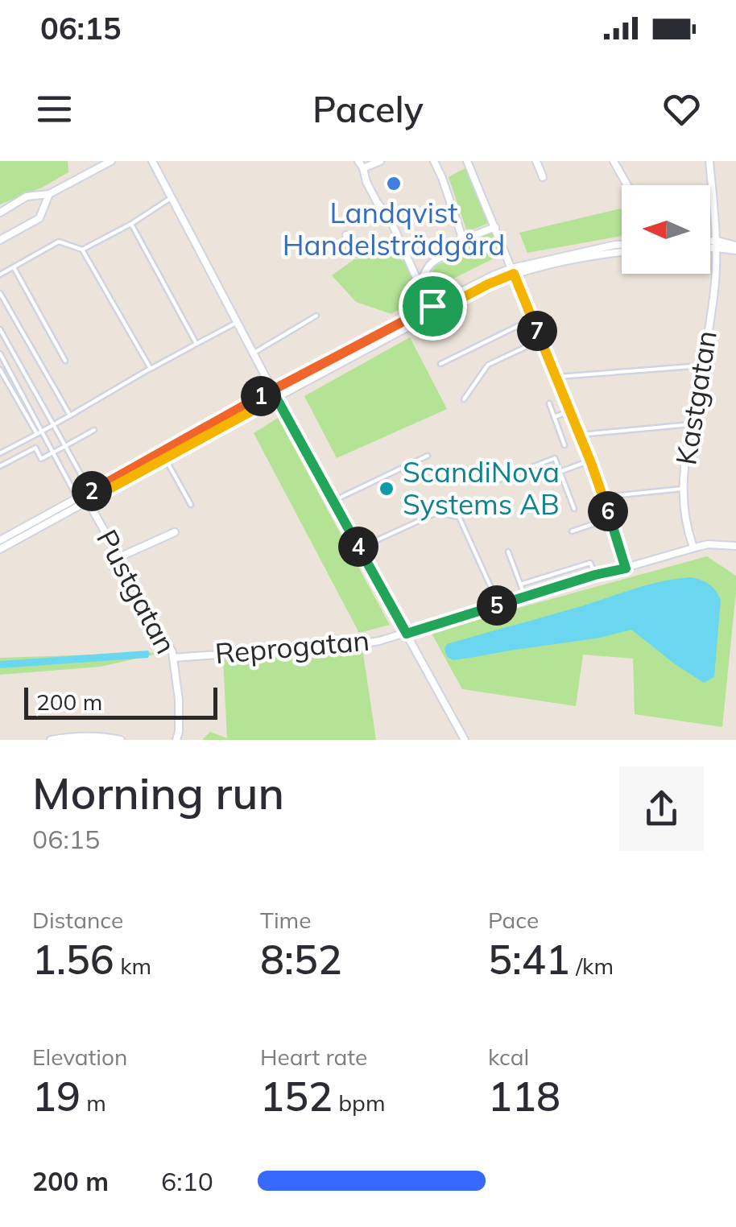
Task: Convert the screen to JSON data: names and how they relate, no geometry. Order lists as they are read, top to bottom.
{
  "streets": {
    "street": ["Kastgatan", "Pustgatan", "Reprogatan"]
  },
  "crossings": [
    ["Kastgatan", "Reprogatan"],
    ["Pustgatan", "Reprogatan"]
  ],
  "places": ["Landqvist Handelsträdgård", "ScandiNova Systems AB"],
  "scale_bar": "200 m",
  "north": "left",
  "page": {
    "status": "06:15",
    "header": "Pacely",
    "pins": [
      "7",
      "1",
      "2",
      "6",
      "4",
      "5"
    ],
    "scale": "200 m",
    "heading": ["Morning run", "06:15"],
    "stats": [
      ["Distance", "1.56 km"],
      ["Time", "8:52"],
      ["Pace", "5:41 /km"],
      ["Elevation", "19 m"],
      ["Heart rate", "152 bpm"],
      ["kcal", "118"]
    ],
    "list": [
      {
        "name": "200 m",
        "note": "6:10"
      }
    ]
  }
}
